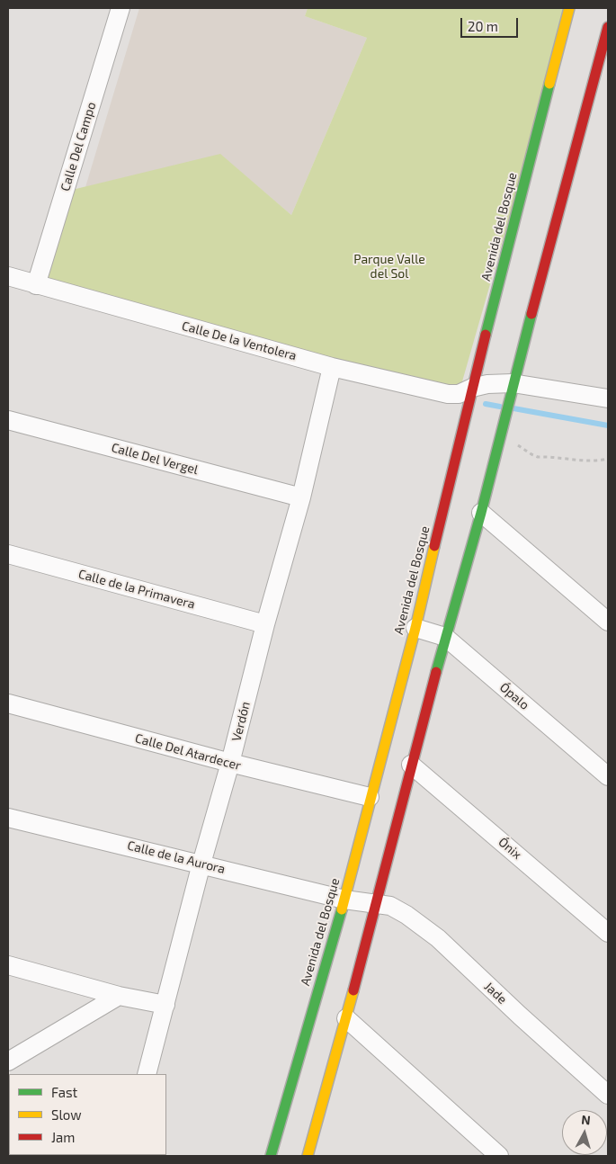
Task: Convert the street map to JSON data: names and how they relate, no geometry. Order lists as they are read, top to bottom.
{
  "streets": {
    "street": [
      "Calle Del Campo",
      "Avenida del Bosque",
      "Calle De la Ventolera",
      "Calle Del Vergel",
      "Calle de la Primavera",
      "Ópalo",
      "Verdón",
      "Calle Del Atardecer",
      "Ónix",
      "Calle de la Aurora",
      "Jade"
    ]
  },
  "crossings": [
    ["Calle Del Campo", "Calle De la Ventolera"],
    ["Avenida del Bosque", "Calle De la Ventolera"],
    ["Avenida del Bosque", "Ópalo"],
    ["Avenida del Bosque", "Calle Del Atardecer"],
    ["Avenida del Bosque", "Calle de la Aurora"],
    ["Calle De la Ventolera", "Verdón"],
    ["Calle Del Vergel", "Verdón"],
    ["Calle de la Primavera", "Verdón"],
    ["Verdón", "Calle Del Atardecer"],
    ["Verdón", "Calle de la Aurora"],
    ["Calle de la Aurora", "Jade"]
  ],
  "parks": ["Parque Valle del Sol"],
  "legend": ["Fast", "Slow", "Jam"],
  "scale_bar": "20 m",
  "north": "top"
}
